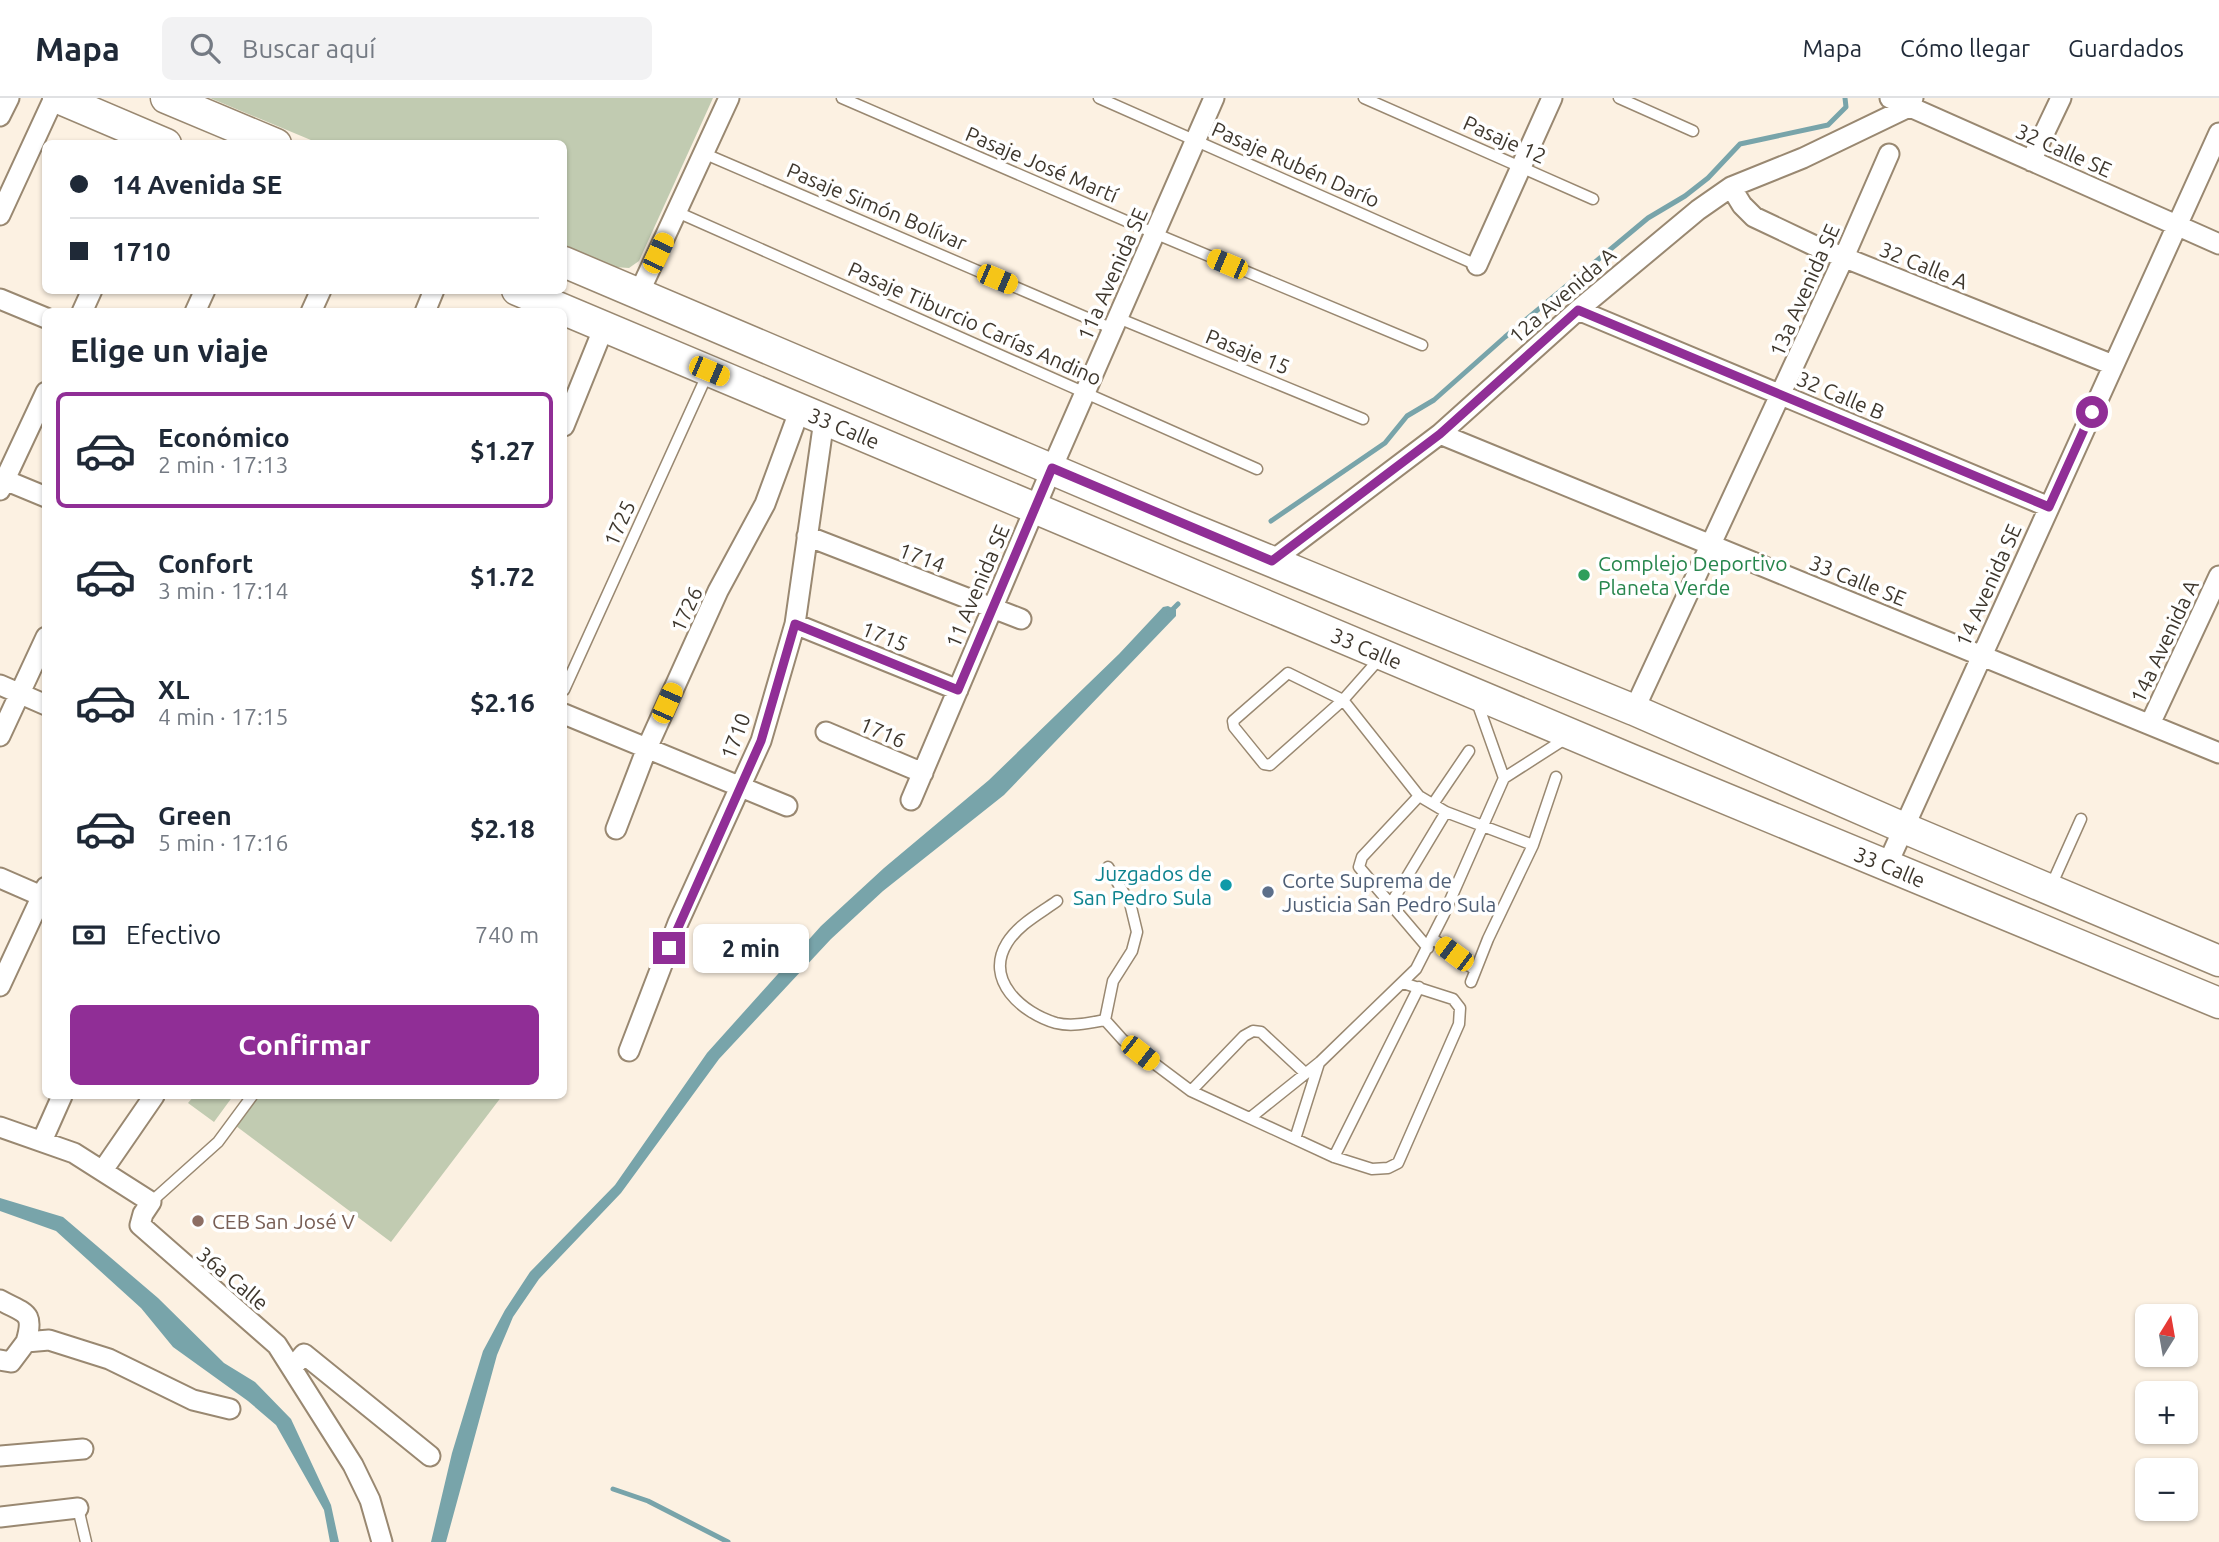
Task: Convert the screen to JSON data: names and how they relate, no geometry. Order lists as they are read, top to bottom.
{
  "streets": {
    "main road": ["33 Calle"],
    "street": [
      "32 Calle SE",
      "32 Calle A",
      "11a Avenida SE",
      "13a Avenida SE",
      "12a Avenida A",
      "32 Calle B",
      "1714",
      "33 Calle SE",
      "14 Avenida SE",
      "11 Avenida SE",
      "1726",
      "1715",
      "14a Avenida A",
      "1716",
      "1710",
      "36a Calle"
    ],
    "lane": [
      "Pasaje 12",
      "Pasaje José Martí",
      "Pasaje Rubén Darío",
      "Pasaje Simón Bolívar",
      "Pasaje Tiburcio Carías Andino",
      "Pasaje 15",
      "1725"
    ]
  },
  "crossings": [
    ["32 Calle SE", "12a Avenida A"],
    ["32 Calle SE", "14 Avenida SE"],
    ["Pasaje José Martí", "11a Avenida SE"],
    ["Pasaje Rubén Darío", "11a Avenida SE"],
    ["Pasaje Simón Bolívar", "11a Avenida SE"],
    ["Pasaje Simón Bolívar", "Pasaje 15"],
    ["32 Calle A", "13a Avenida SE"],
    ["32 Calle A", "12a Avenida A"],
    ["32 Calle A", "14 Avenida SE"],
    ["11a Avenida SE", "Pasaje Tiburcio Carías Andino"],
    ["11a Avenida SE", "Pasaje 15"],
    ["11a Avenida SE", "33 Calle"],
    ["11a Avenida SE", "11 Avenida SE"],
    ["13a Avenida SE", "32 Calle B"],
    ["13a Avenida SE", "33 Calle"],
    ["13a Avenida SE", "33 Calle SE"],
    ["12a Avenida A", "32 Calle B"],
    ["12a Avenida A", "33 Calle"],
    ["12a Avenida A", "33 Calle SE"],
    ["32 Calle B", "14 Avenida SE"],
    ["33 Calle", "1725"],
    ["33 Calle", "14 Avenida SE"],
    ["33 Calle", "11 Avenida SE"],
    ["33 Calle", "1726"],
    ["33 Calle", "1710"],
    ["1714", "11 Avenida SE"],
    ["1714", "1710"],
    ["33 Calle SE", "14 Avenida SE"],
    ["33 Calle SE", "14a Avenida A"],
    ["11 Avenida SE", "1715"],
    ["11 Avenida SE", "1716"],
    ["1726", "1710"],
    ["1715", "1710"]
  ],
  "places": [
    "Complejo Deportivo Planeta Verde",
    "Juzgados de San Pedro Sula",
    "Corte Suprema de Justicia San Pedro Sula",
    "CEB San José V"
  ],
  "north": "top",
  "page": {
    "header": "Mapa",
    "search": "Buscar aquí",
    "nav": ["Mapa", "Cómo llegar", "Guardados"],
    "banner": ["14 Avenida SE", "1710"],
    "heading": "Elige un viaje",
    "list": [
      {
        "name": "Económico",
        "note": "2 min · 17:13",
        "value": "$1.27"
      },
      {
        "name": "Confort",
        "note": "3 min · 17:14",
        "value": "$1.72"
      },
      {
        "name": "XL",
        "note": "4 min · 17:15",
        "value": "$2.16"
      },
      {
        "name": "Green",
        "note": "5 min · 17:16",
        "value": "$2.18"
      }
    ],
    "pay": ["Efectivo", "740 m"],
    "bubble": "2 min",
    "buttons": "Confirmar",
    "map_buttons": ["+", "−"]
  }
}
